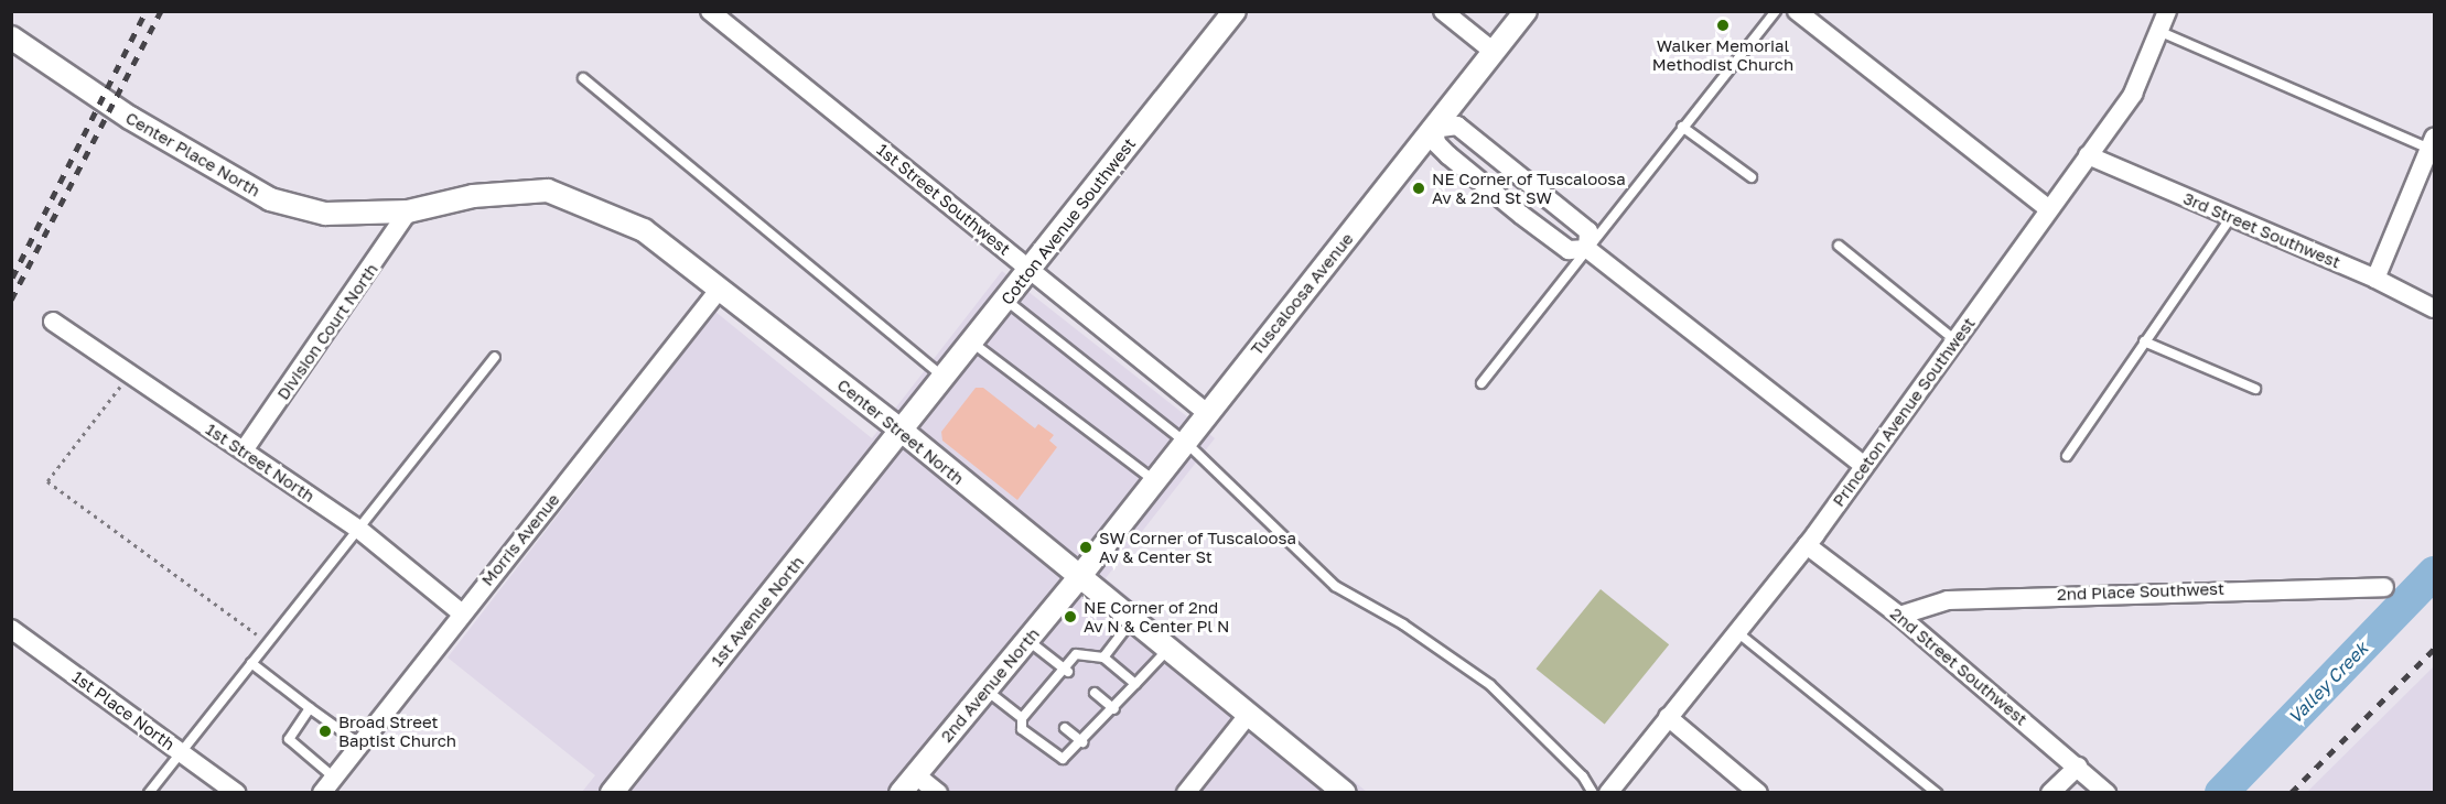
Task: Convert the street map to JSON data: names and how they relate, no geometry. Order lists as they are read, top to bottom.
{
  "streets": {
    "street": [
      "Center Place North",
      "1st Street Southwest",
      "Cotton Avenue Southwest",
      "3rd Street Southwest",
      "Tuscaloosa Avenue",
      "Division Court North",
      "Princeton Avenue Southwest",
      "Center Street North",
      "1st Street North",
      "Morris Avenue",
      "2nd Place Southwest",
      "1st Avenue North",
      "2nd Street Southwest",
      "2nd Avenue North",
      "1st Place North"
    ]
  },
  "crossings": [
    ["Center Place North", "Division Court North"],
    ["Center Place North", "Center Street North"],
    ["1st Street Southwest", "Cotton Avenue Southwest"],
    ["1st Street Southwest", "Tuscaloosa Avenue"],
    ["Cotton Avenue Southwest", "Center Street North"],
    ["Cotton Avenue Southwest", "1st Avenue North"],
    ["3rd Street Southwest", "Princeton Avenue Southwest"],
    ["Tuscaloosa Avenue", "Center Street North"],
    ["Tuscaloosa Avenue", "2nd Avenue North"],
    ["Division Court North", "Center Street North"],
    ["Division Court North", "1st Street North"],
    ["Princeton Avenue Southwest", "2nd Street Southwest"],
    ["Center Street North", "Morris Avenue"],
    ["Center Street North", "1st Avenue North"],
    ["Center Street North", "2nd Avenue North"],
    ["1st Street North", "Morris Avenue"],
    ["2nd Place Southwest", "2nd Street Southwest"]
  ],
  "water": ["Valley Creek"],
  "places": [
    "Walker Memorial Methodist Church",
    "NE Corner of Tuscaloosa Av & 2nd St SW",
    "SW Corner of Tuscaloosa Av & Center St",
    "NE Corner of 2nd Av N & Center Pl N",
    "Broad Street Baptist Church"
  ]
}
